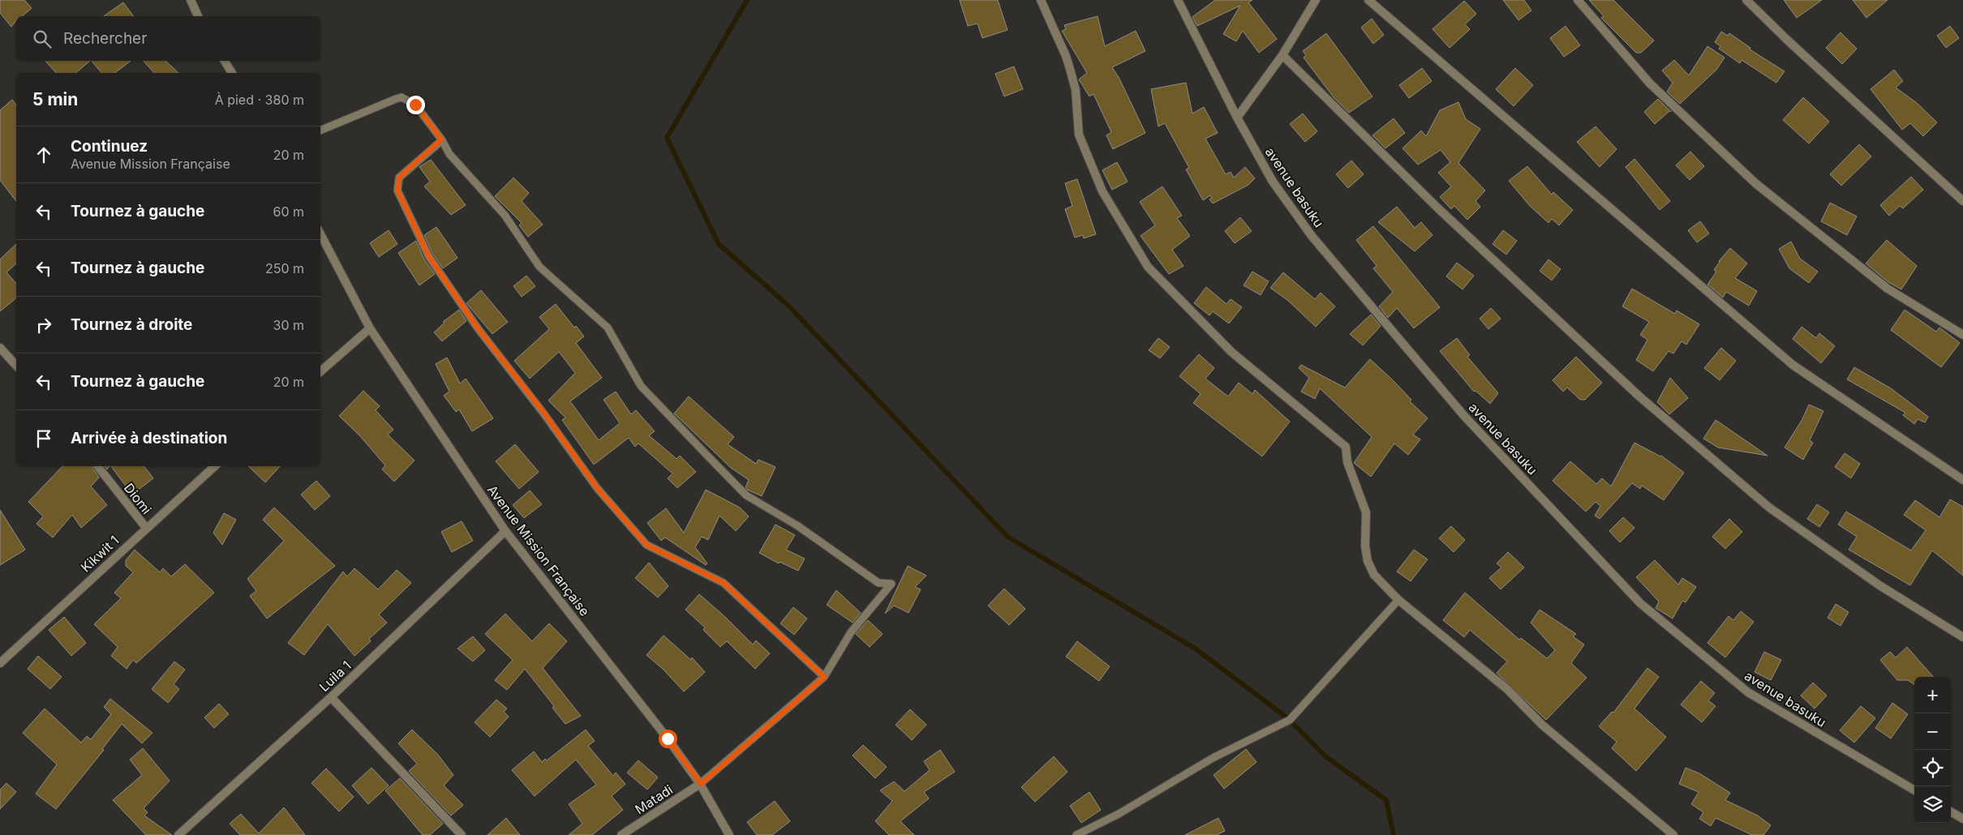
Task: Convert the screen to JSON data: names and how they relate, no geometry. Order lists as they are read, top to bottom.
{
  "streets": {
    "street": [
      "avenue basuku",
      "Diomi",
      "Avenue Mission Française",
      "Kikwit 1",
      "Luila 1",
      "Matadi"
    ]
  },
  "crossings": [
    ["Diomi", "Kikwit 1"],
    ["Avenue Mission Française", "Luila 1"],
    ["Avenue Mission Française", "Matadi"]
  ],
  "page": {
    "search": "Rechercher",
    "heading": ["5 min", "À pied · 380 m"],
    "list": [
      ["Continuez", "Avenue Mission Française", "20 m"],
      ["Tournez à gauche", "60 m"],
      ["Tournez à gauche", "250 m"],
      ["Tournez à droite", "30 m"],
      ["Tournez à gauche", "20 m"],
      "Arrivée à destination"
    ],
    "map_buttons": ["+", "−"]
  }
}
